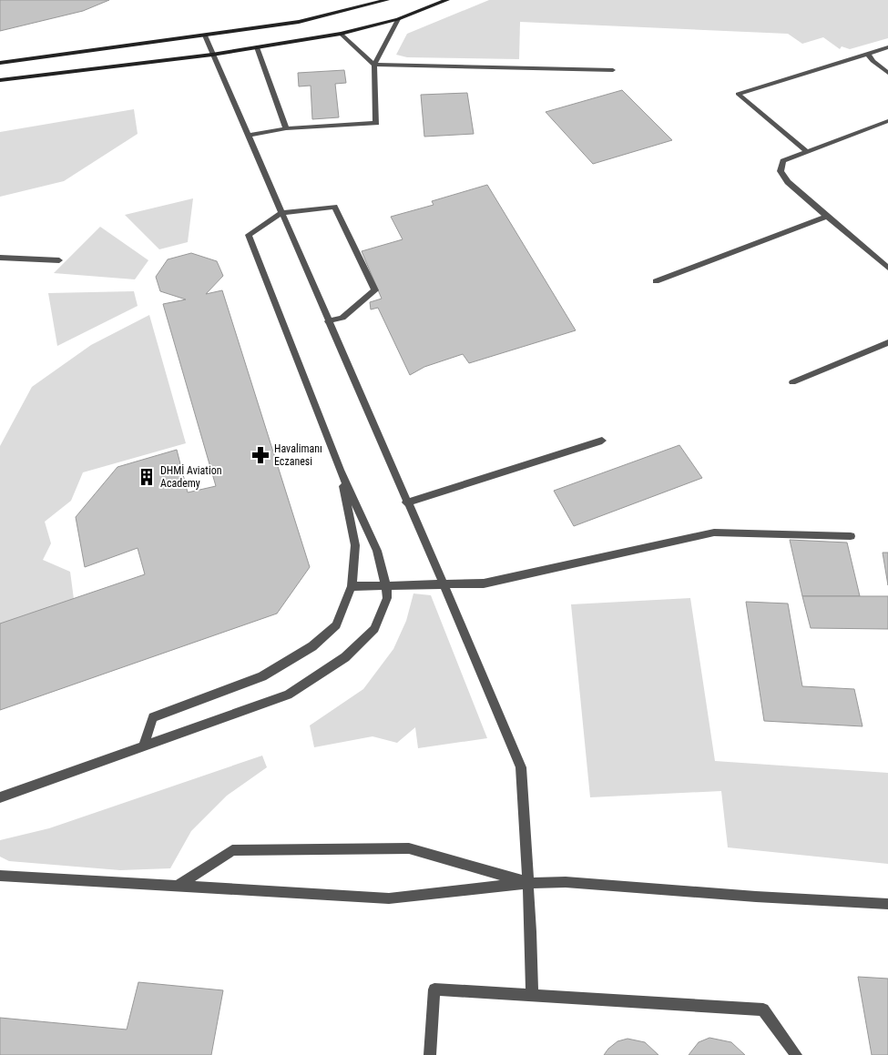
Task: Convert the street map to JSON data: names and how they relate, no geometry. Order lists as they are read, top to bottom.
{
  "places": {
    "pharmacy": ["Havalimanı Eczanesi"],
    "building": ["DHMİ Aviation Academy"]
  }
}
